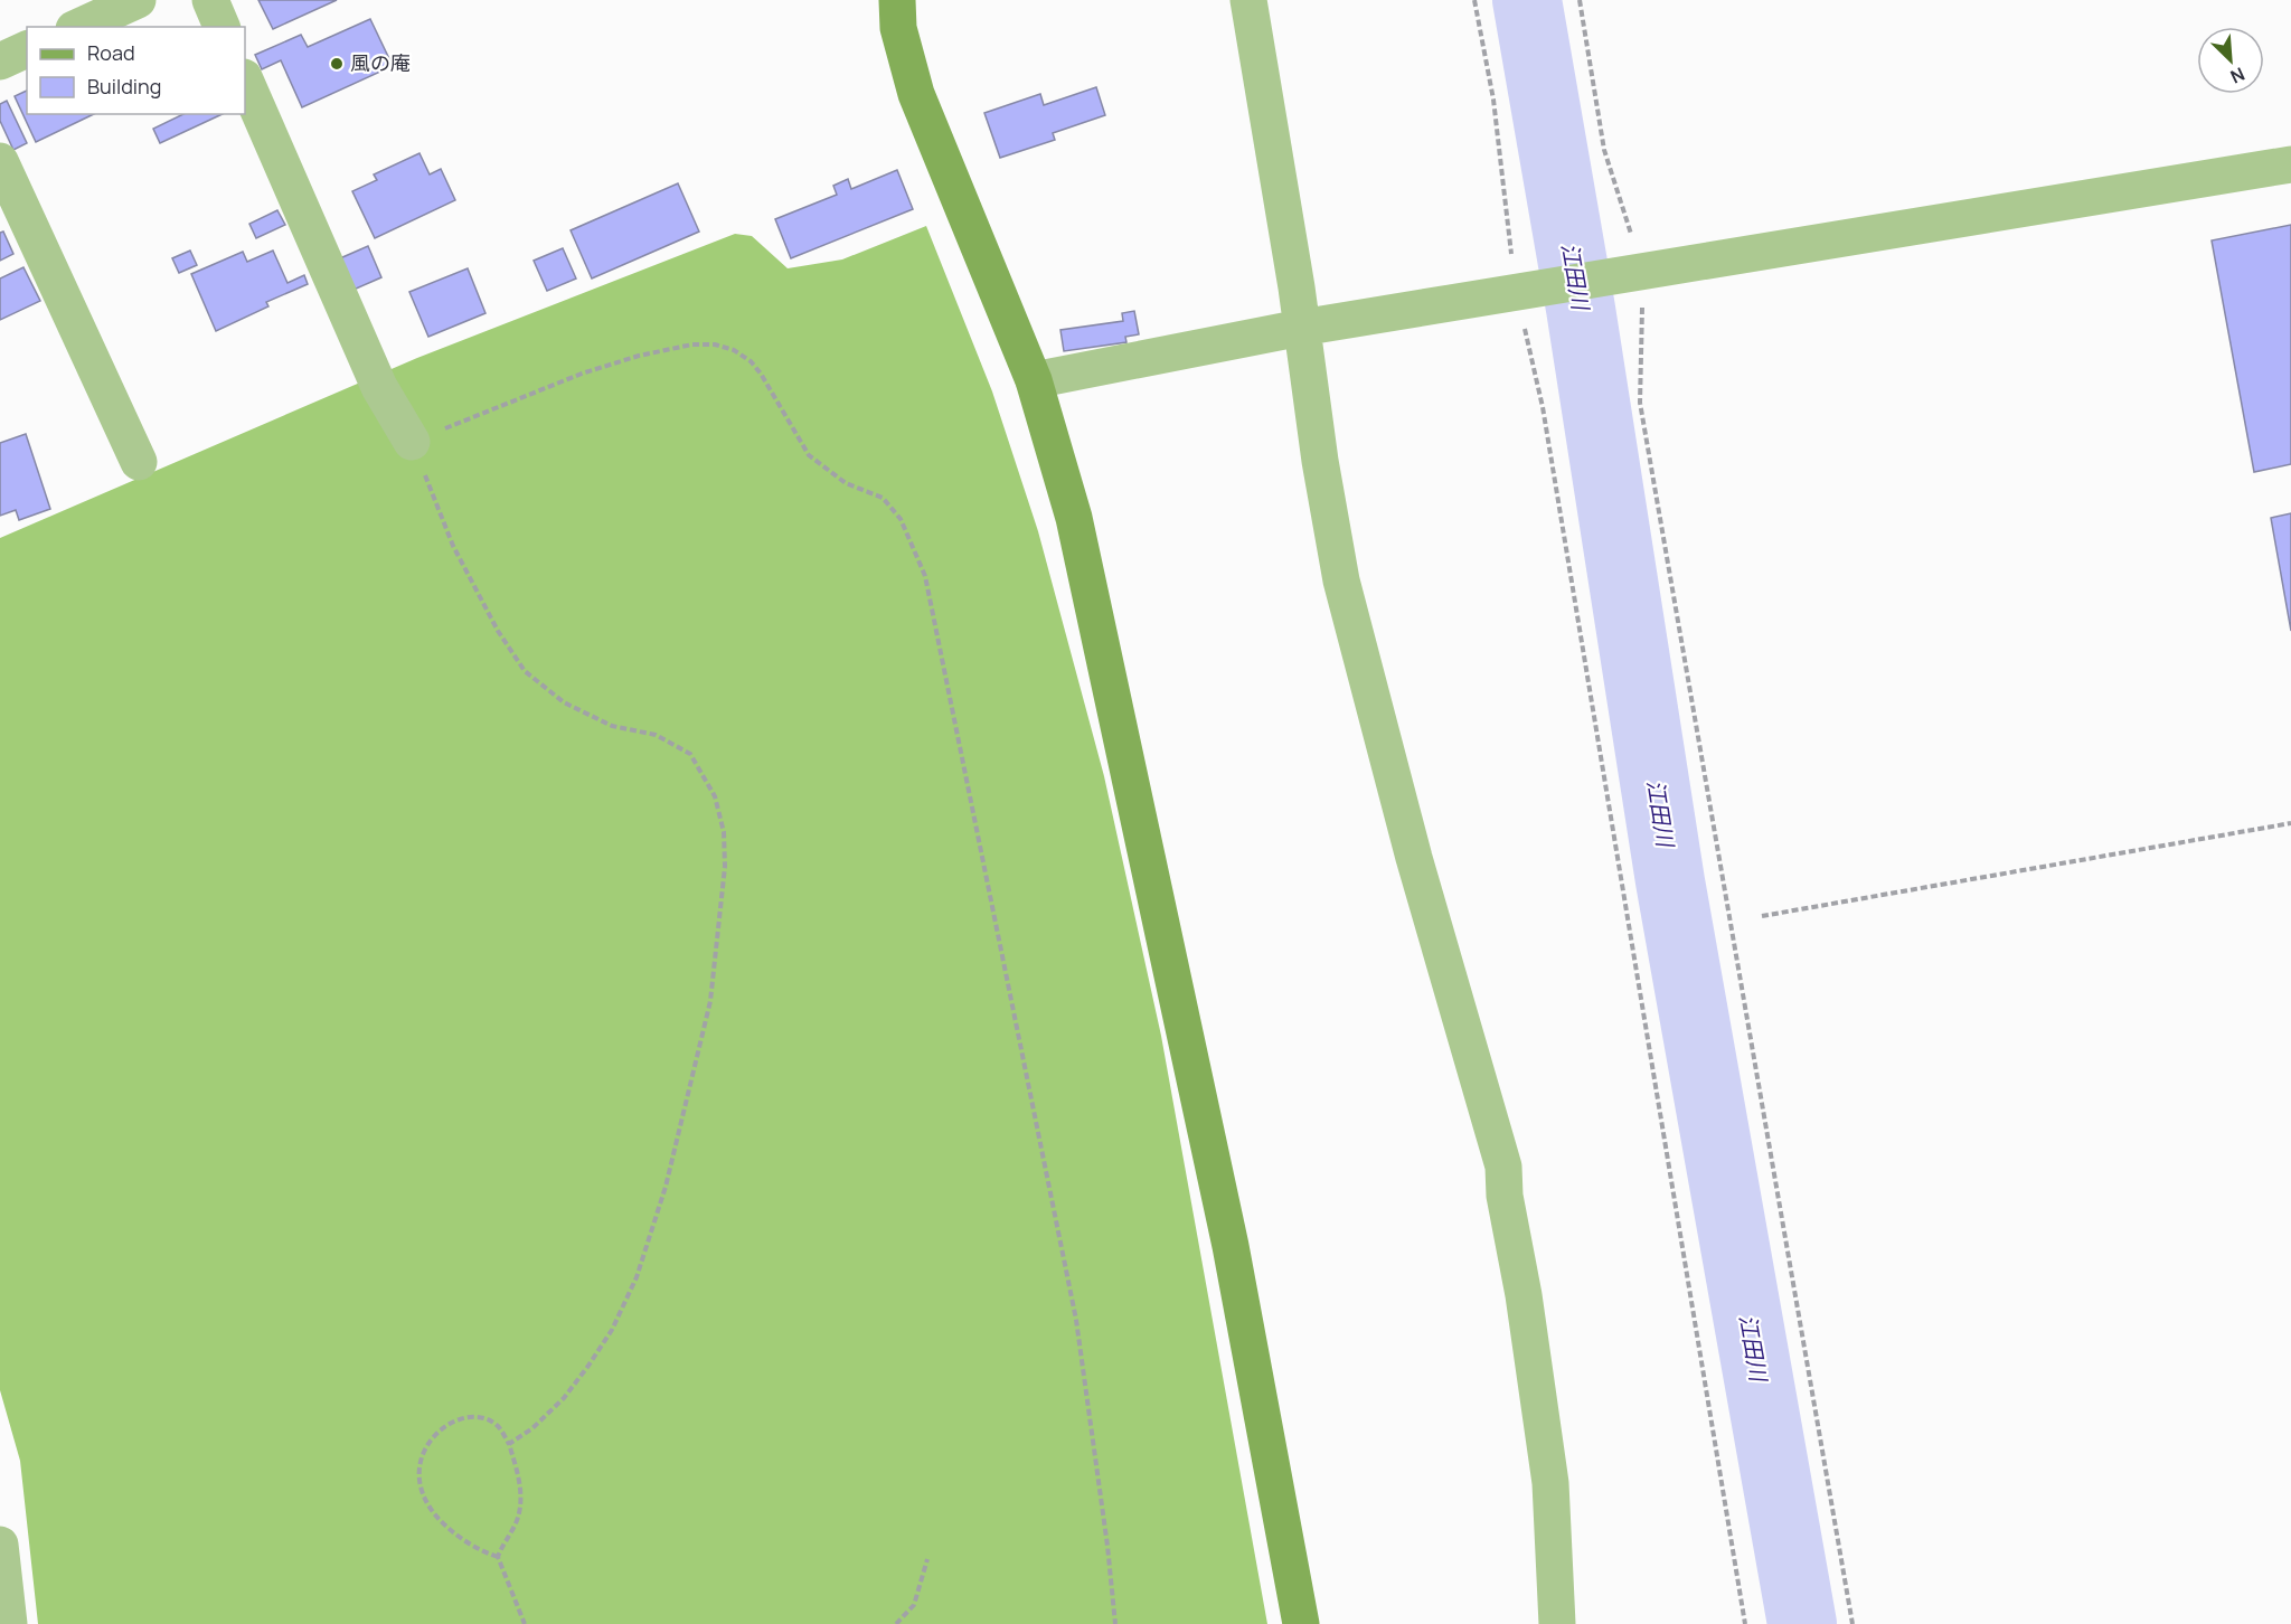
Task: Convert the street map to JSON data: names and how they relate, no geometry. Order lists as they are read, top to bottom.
{
  "water": ["江田川"],
  "places": ["風の庵"],
  "legend": ["Road", "Building"],
  "north": "bottom right"
}
